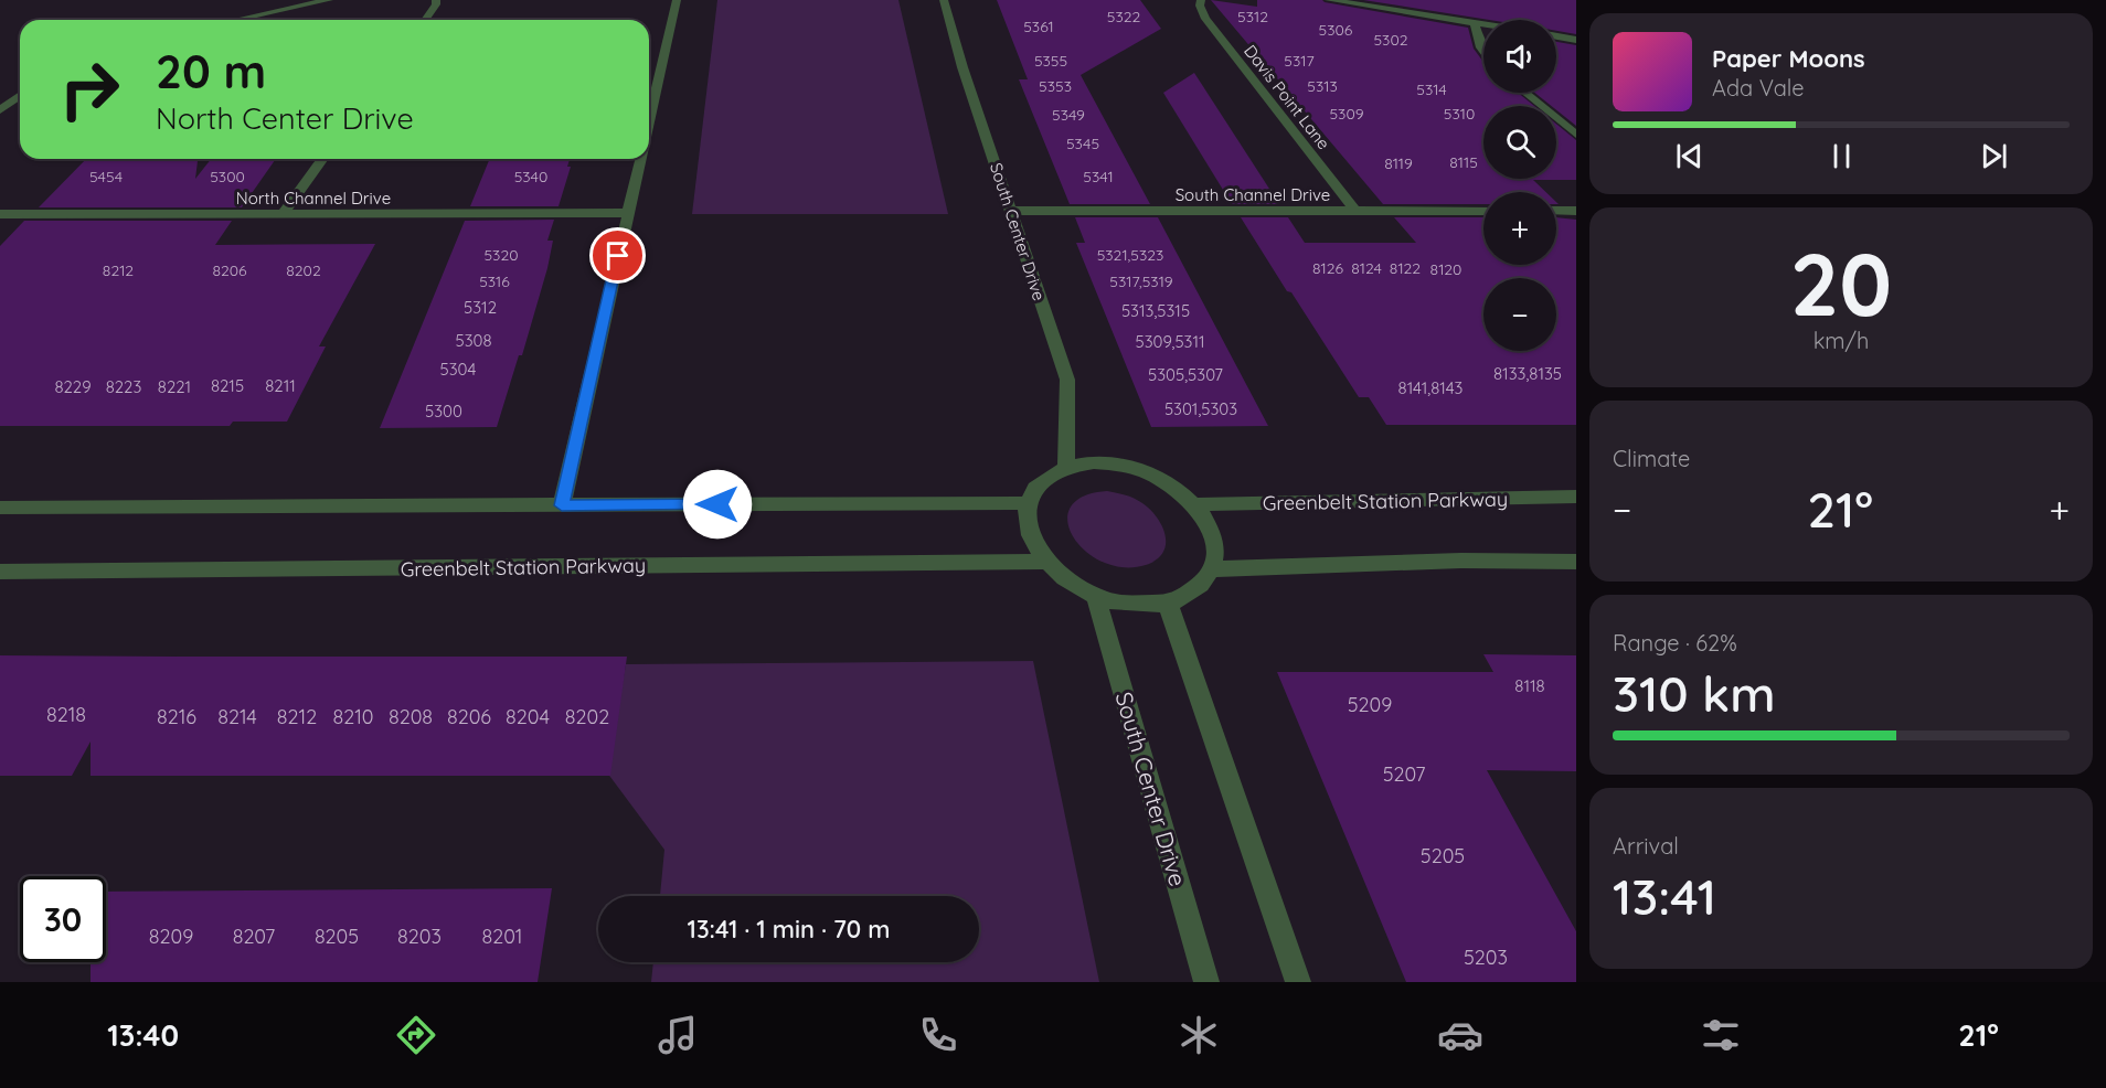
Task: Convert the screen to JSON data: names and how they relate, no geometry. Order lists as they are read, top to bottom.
{
  "streets": {
    "street": [
      "Davis Point Lane",
      "South Channel Drive",
      "North Channel Drive",
      "South Center Drive",
      "Greenbelt Station Parkway"
    ]
  },
  "crossings": [
    ["Davis Point Lane", "South Channel Drive"],
    ["South Channel Drive", "South Center Drive"],
    ["South Center Drive", "Greenbelt Station Parkway"]
  ],
  "house_numbers": [
    "5322",
    "5312",
    "5361",
    "5306",
    "5302",
    "5355",
    "5317",
    "5353",
    "5313",
    "5314",
    "5309",
    "5310",
    "5349",
    "5345",
    "8115",
    "8119",
    "5454",
    "5300",
    "5340",
    "5341",
    "5320",
    "5321,5323",
    "8126",
    "8124",
    "8122",
    "8120",
    "8212",
    "8206",
    "8202",
    "5316",
    "5317,5319",
    "5312",
    "5313,5315",
    "5308",
    "5309,5311",
    "5304",
    "8133,8135",
    "5305,5307",
    "8215",
    "8211",
    "8229",
    "8223",
    "8221",
    "8141,8143",
    "5301,5303",
    "5300",
    "8118",
    "5209",
    "8218",
    "8216",
    "8214",
    "8212",
    "8210",
    "8208",
    "8206",
    "8204",
    "8202",
    "5207",
    "5205",
    "8209",
    "8207",
    "8205",
    "8203",
    "8201",
    "5203"
  ],
  "page": {
    "map_buttons": ["+", "−"],
    "turn": ["20 m", "North Center Drive"],
    "song": ["Paper Moons", "Ada Vale"],
    "tile": [
      ["20", "km/h"],
      "Climate",
      ["Range · 62%", "310 km"],
      ["Arrival", "13:41"]
    ],
    "heat": ["−", "21°", "+"],
    "limit": "30",
    "trip": "13:41 · 1 min · 70 m",
    "tabs": ["13:40", "21°"]
  }
}
